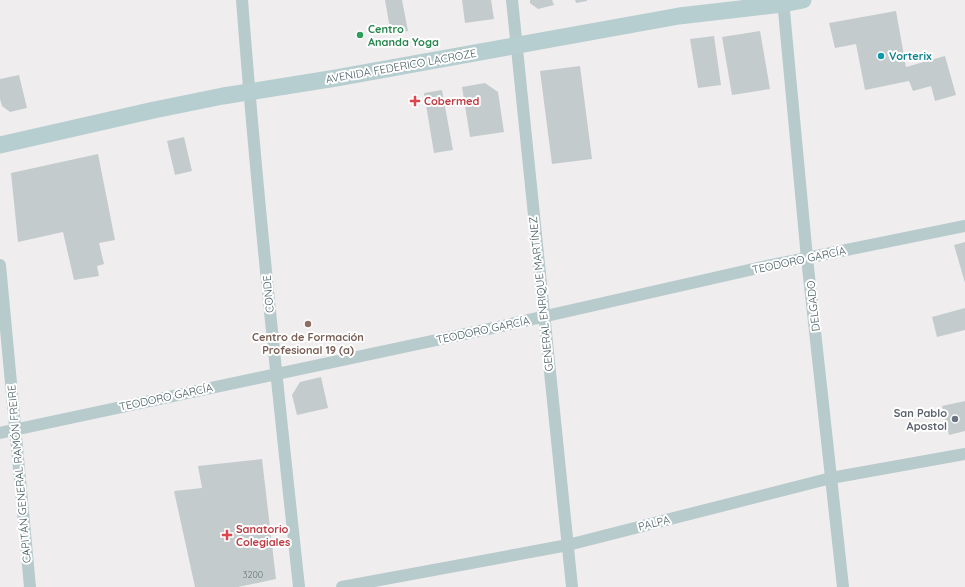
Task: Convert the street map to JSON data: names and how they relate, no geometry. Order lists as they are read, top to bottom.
{
  "streets": {
    "main road": ["AVENIDA FEDERICO LACROZE"],
    "street": [
      "TEODORO GARCÍA",
      "CONDE",
      "GENERAL ENRIQUE MARTÍNEZ",
      "DELGADO",
      "CAPITÁN GENERAL RAMÓN FREIRE",
      "PALPA"
    ]
  },
  "crossings": [
    ["AVENIDA FEDERICO LACROZE", "CONDE"],
    ["AVENIDA FEDERICO LACROZE", "GENERAL ENRIQUE MARTÍNEZ"],
    ["AVENIDA FEDERICO LACROZE", "DELGADO"],
    ["TEODORO GARCÍA", "CONDE"],
    ["TEODORO GARCÍA", "GENERAL ENRIQUE MARTÍNEZ"],
    ["TEODORO GARCÍA", "DELGADO"],
    ["TEODORO GARCÍA", "CAPITÁN GENERAL RAMÓN FREIRE"],
    ["GENERAL ENRIQUE MARTÍNEZ", "PALPA"],
    ["DELGADO", "PALPA"]
  ],
  "places": {
    "other": [
      "Centro Ananda Yoga",
      "Vorterix",
      "Centro de Formación Profesional 19 (a)",
      "San Pablo Apostol"
    ],
    "health": ["Cobermed", "Sanatorio Colegiales"]
  },
  "house_numbers": ["3200"]
}
